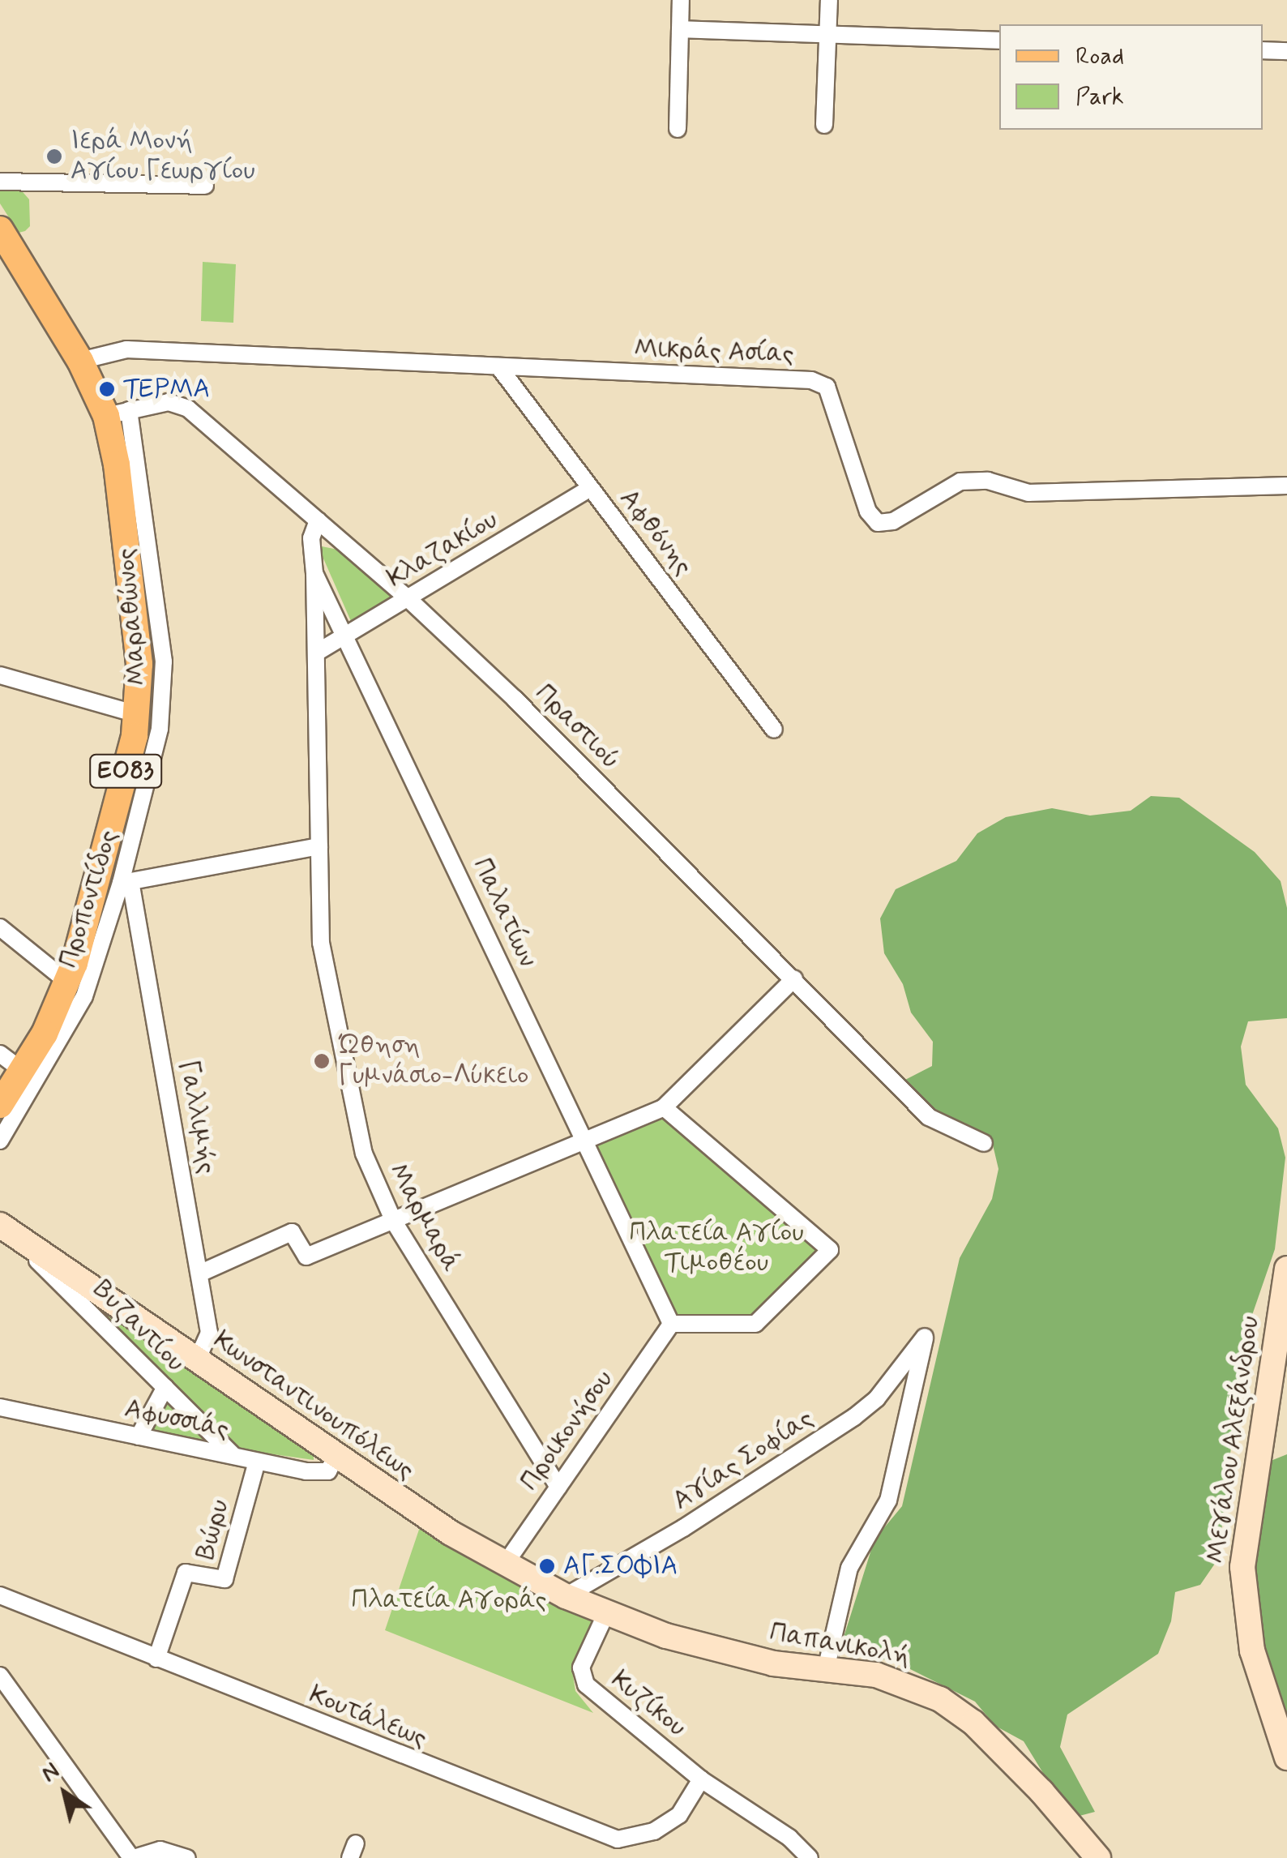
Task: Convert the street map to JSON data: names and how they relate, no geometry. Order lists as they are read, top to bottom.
{
  "streets": {
    "main road": ["Μαραθώνος", "ΕΟ83"],
    "street": [
      "Μικράς Ασίας",
      "Αφθόνης",
      "Κλαζακίου",
      "Πραστιού",
      "Προποντίδος",
      "Παλατίων",
      "Γαλλιμής",
      "Μαρμαρά",
      "Βυζαντίου",
      "Κωνσταντινουπόλεως",
      "Αφυσσιάς",
      "Προικονήσου",
      "Μεγάλου Αλεξάνδρου",
      "Αγίας Σοφίας",
      "Βώρυ",
      "Παπανικολή",
      "Κυζίκου",
      "Κουτάλεως"
    ]
  },
  "crossings": [
    ["Μικράς Ασίας", "Αφθόνης"],
    ["Μικράς Ασίας", "Μαραθώνος"],
    ["Αφθόνης", "Κλαζακίου"],
    ["Κλαζακίου", "Πραστιού"],
    ["Κλαζακίου", "Παλατίων"],
    ["Κλαζακίου", "Μαρμαρά"],
    ["Μαραθώνος", "Πραστιού"],
    ["Μαραθώνος", "Προποντίδος"],
    ["Πραστιού", "Προποντίδος"],
    ["Πραστιού", "Παλατίων"],
    ["Προποντίδος", "Γαλλιμής"],
    ["Παλατίων", "Μαρμαρά"],
    ["Παλατίων", "Προικονήσου"],
    ["Γαλλιμής", "Κωνσταντινουπόλεως"],
    ["Μαρμαρά", "Προικονήσου"],
    ["Βυζαντίου", "Κωνσταντινουπόλεως"],
    ["Βυζαντίου", "Αφυσσιάς"],
    ["Κωνσταντινουπόλεως", "Αφυσσιάς"],
    ["Κωνσταντινουπόλεως", "Προικονήσου"],
    ["Κωνσταντινουπόλεως", "Αγίας Σοφίας"],
    ["Κωνσταντινουπόλεως", "Παπανικολή"],
    ["Κωνσταντινουπόλεως", "Κυζίκου"],
    ["Αφυσσιάς", "Βώρυ"],
    ["Αγίας Σοφίας", "Παπανικολή"],
    ["Βώρυ", "Κουτάλεως"],
    ["Παπανικολή", "Κυζίκου"],
    ["Κυζίκου", "Κουτάλεως"]
  ],
  "parks": ["Πλατεία Αγίου Τιμοθέου", "Πλατεία Αγοράς"],
  "places": [
    "Ιερά Μονή Αγίου Γεωργίου",
    "ΤΕΡΜΑ",
    "Ώθηση Γυμνάσιο-Λύκειο",
    "ΑΓ.ΣΟΦΙΑ"
  ],
  "legend": ["Road", "Park"],
  "north": "top left"
}
